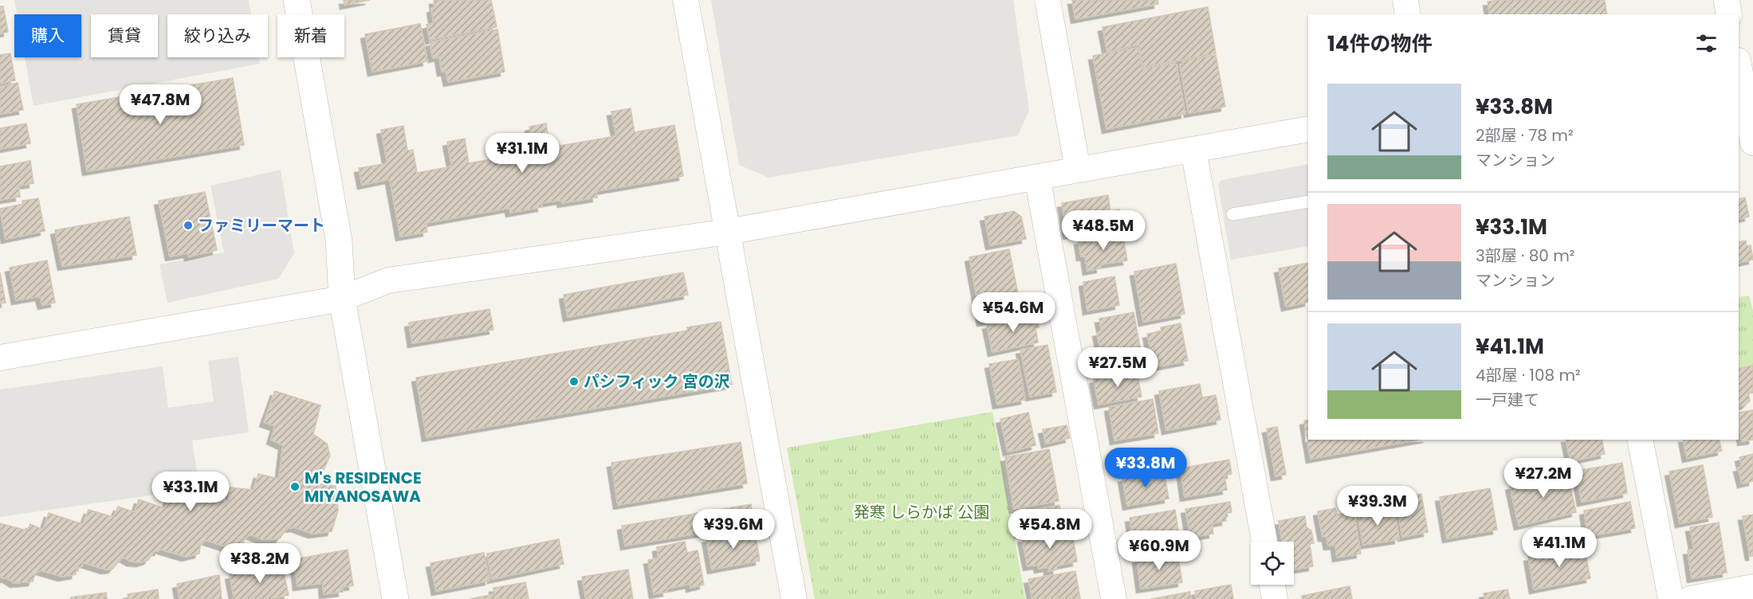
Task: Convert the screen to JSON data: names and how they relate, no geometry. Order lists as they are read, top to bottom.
{
  "parks": ["発寒 しらかば 公園"],
  "places": ["ファミリーマート", "パシフィック 宮の沢", "M's RESIDENCE MIYANOSAWA"],
  "page": {
    "chip": [
      "購入",
      "賃貸",
      "絞り込み",
      "新着"
    ],
    "heading": "14件の物件",
    "list": [
      {
        "name": "¥33.8M",
        "note": "2部屋 · 78 m² · マンション"
      },
      {
        "name": "¥33.1M",
        "note": "3部屋 · 80 m² · マンション"
      },
      {
        "name": "¥41.1M",
        "note": "4部屋 · 108 m² · 一戸建て"
      }
    ],
    "price": [
      "¥47.8M",
      "¥31.1M",
      "¥48.5M",
      "¥54.6M",
      "¥27.5M",
      "¥33.8M",
      "¥27.2M",
      "¥33.1M",
      "¥39.3M",
      "¥39.6M",
      "¥54.8M",
      "¥41.1M",
      "¥60.9M",
      "¥38.2M"
    ]
  }
}
